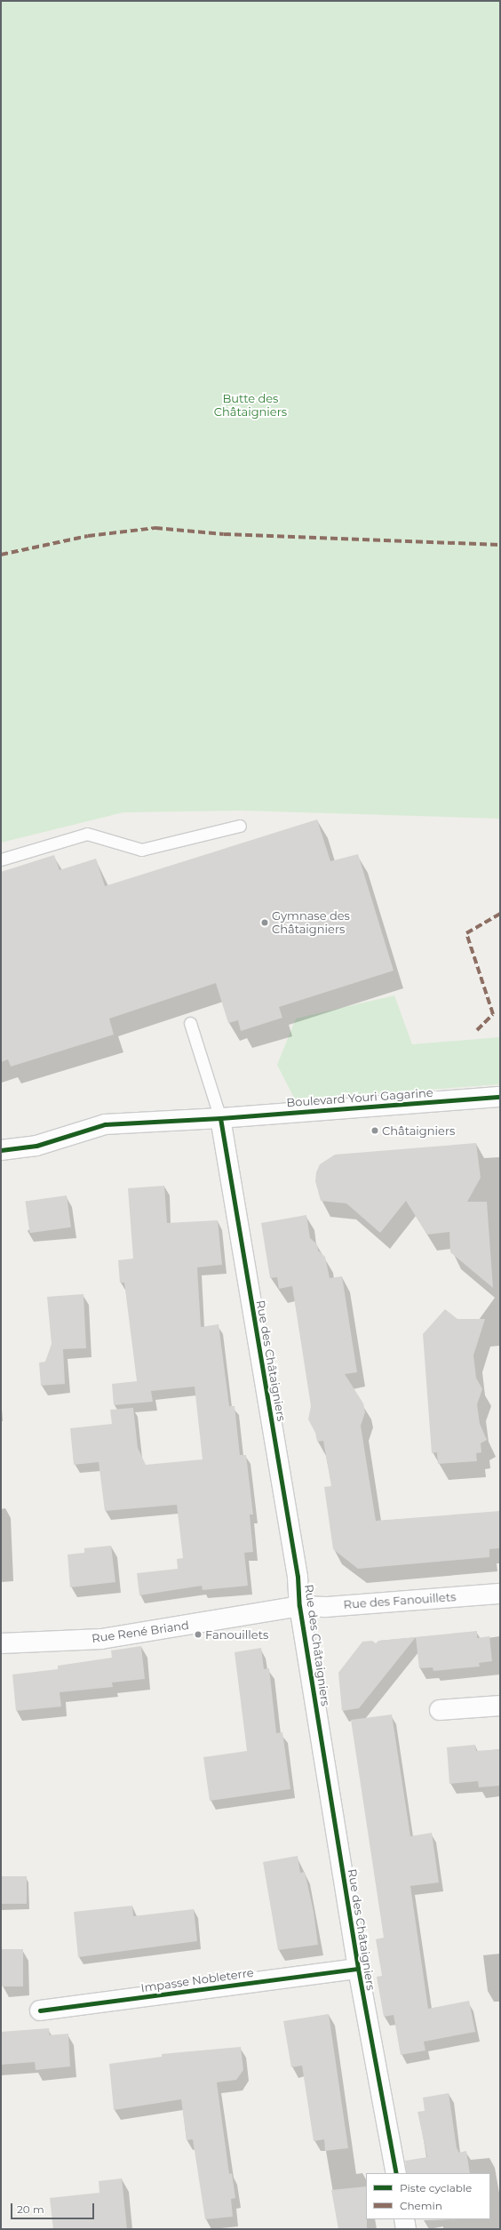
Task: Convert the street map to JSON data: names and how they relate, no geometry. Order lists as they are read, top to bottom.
{
  "streets": {
    "street": [
      "Boulevard Youri Gagarine",
      "Rue des Châtaigniers",
      "Rue des Fanouillets",
      "Rue René Briand",
      "Impasse Nobleterre"
    ]
  },
  "crossings": [
    ["Boulevard Youri Gagarine", "Rue des Châtaigniers"],
    ["Rue des Châtaigniers", "Rue des Fanouillets"],
    ["Rue des Châtaigniers", "Rue René Briand"],
    ["Rue des Châtaigniers", "Impasse Nobleterre"],
    ["Rue des Fanouillets", "Rue René Briand"]
  ],
  "parks": ["Butte des Châtaigniers"],
  "places": ["Gymnase des Châtaigniers", "Châtaigniers", "Fanouillets"],
  "legend": ["Piste cyclable", "Chemin"],
  "scale_bar": "20 m"
}
